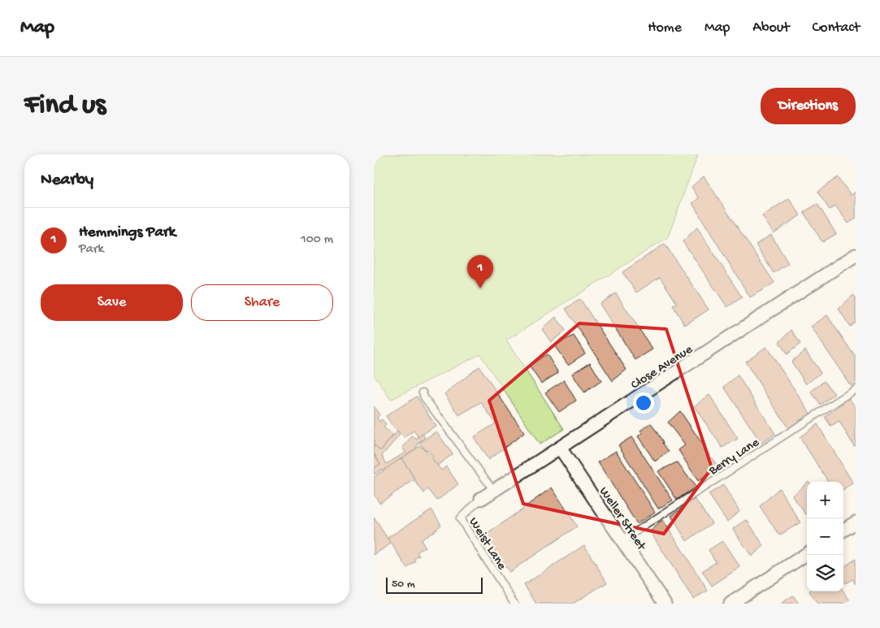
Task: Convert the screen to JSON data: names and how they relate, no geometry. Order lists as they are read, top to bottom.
{
  "streets": {
    "street": ["Close Avenue", "Weller Street"],
    "lane": ["Berry Lane", "Weist Lane"]
  },
  "crossings": [
    ["Close Avenue", "Weller Street"],
    ["Close Avenue", "Weist Lane"],
    ["Berry Lane", "Weller Street"]
  ],
  "scale_bar": "50 m",
  "page": {
    "header": "Map",
    "nav": [
      "Home",
      "Map",
      "About",
      "Contact"
    ],
    "buttons": [
      "Directions",
      ["Save", "Share"]
    ],
    "title": "Find us",
    "heading": "Nearby",
    "list": [
      {
        "mark": "1",
        "name": "Hemmings Park",
        "note": "Park",
        "value": "100 m"
      }
    ],
    "pins": "1",
    "map_buttons": ["+", "−"],
    "scale": "50 m"
  }
}
